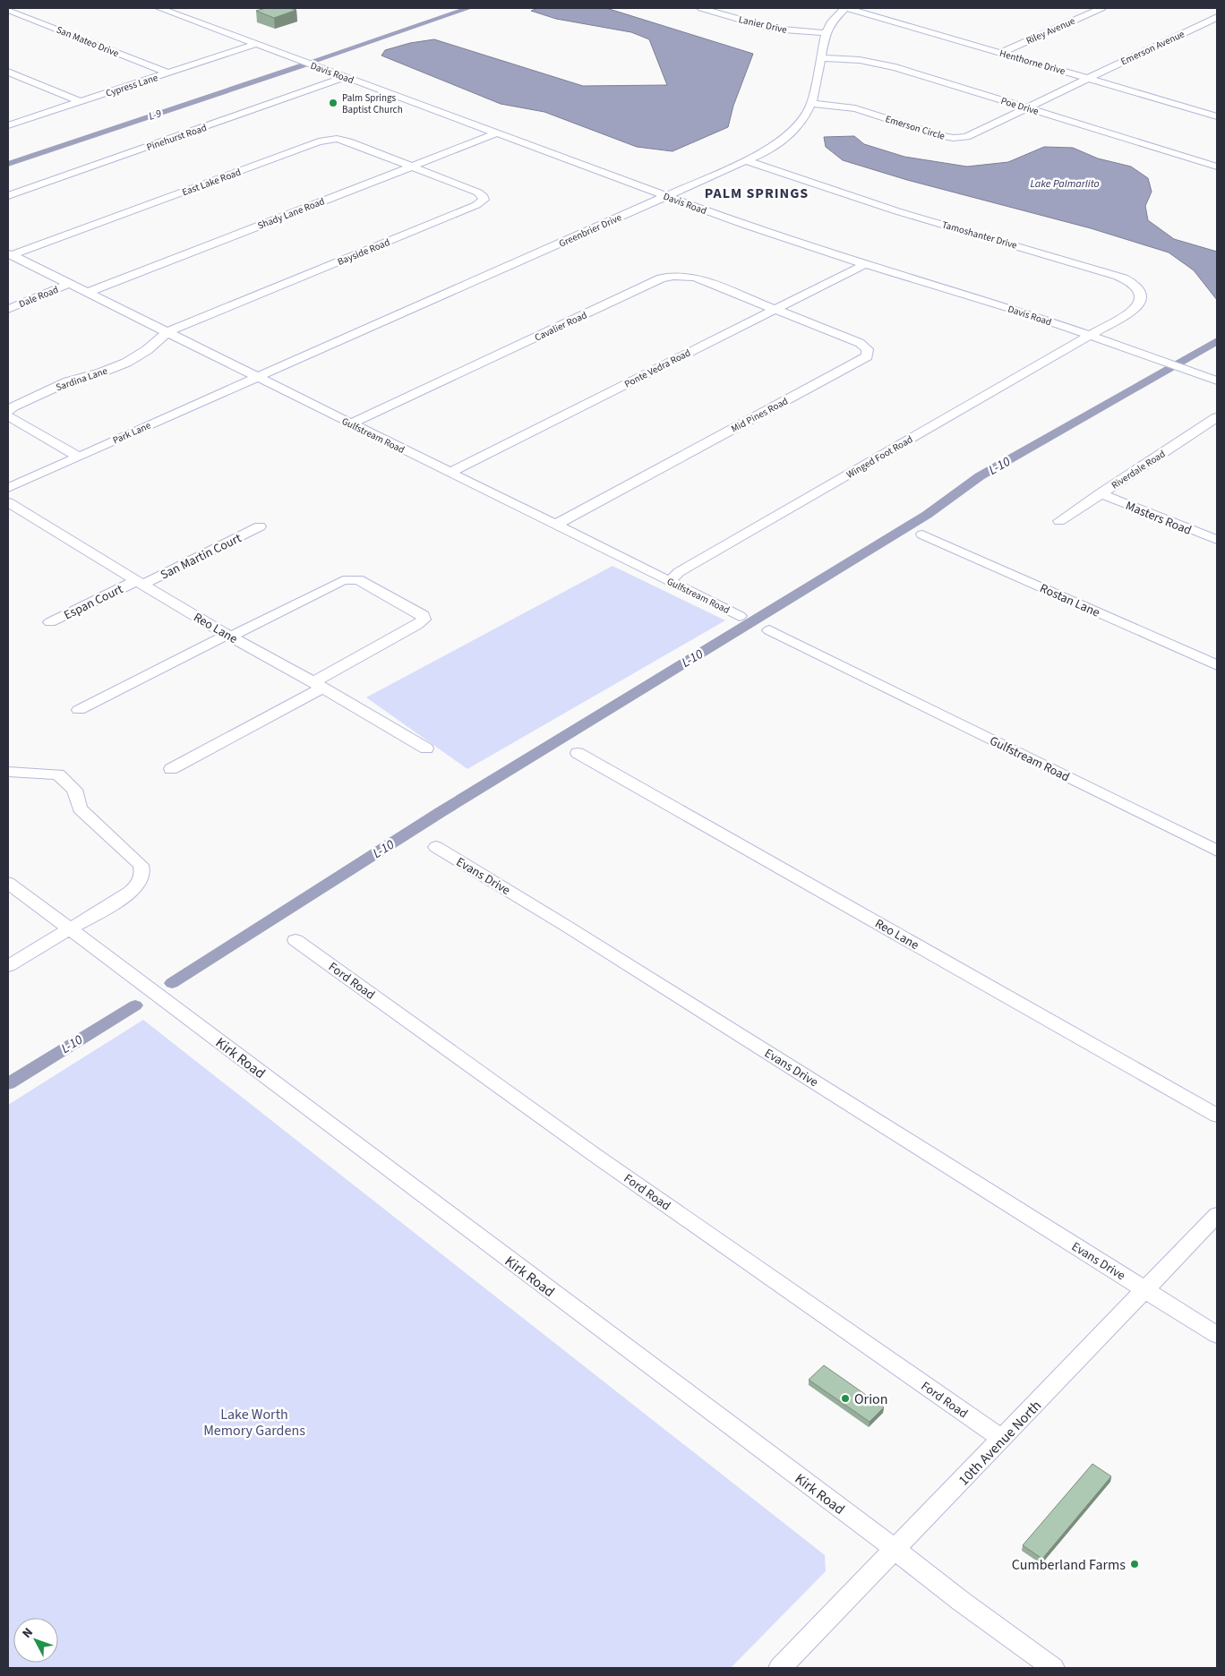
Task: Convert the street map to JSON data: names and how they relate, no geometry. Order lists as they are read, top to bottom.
{
  "streets": {
    "street": [
      "Lanier Drive",
      "Riley Avenue",
      "San Mateo Drive",
      "Emerson Avenue",
      "Henthorne Drive",
      "Davis Road",
      "Cypress Lane",
      "Poe Drive",
      "Emerson Circle",
      "Pinehurst Road",
      "East Lake Road",
      "Shady Lane Road",
      "Greenbrier Drive",
      "Tamoshanter Drive",
      "Bayside Road",
      "Dale Road",
      "Cavalier Road",
      "Ponte Vedra Road",
      "Sardina Lane",
      "Mid Pines Road",
      "Park Lane",
      "Gulfstream Road",
      "Winged Foot Road",
      "Riverdale Road",
      "Masters Road",
      "San Martin Court",
      "Rostan Lane",
      "Espan Court",
      "Reo Lane",
      "Evans Drive",
      "Ford Road",
      "Kirk Road",
      "10th Avenue North"
    ]
  },
  "crossings": [
    ["Lanier Drive", "Greenbrier Drive"],
    ["Riley Avenue", "Henthorne Drive"],
    ["San Mateo Drive", "Cypress Lane"],
    ["Emerson Avenue", "Henthorne Drive"],
    ["Emerson Avenue", "Emerson Circle"],
    ["Henthorne Drive", "Emerson Circle"],
    ["Henthorne Drive", "Greenbrier Drive"],
    ["Davis Road", "Cypress Lane"],
    ["Davis Road", "Pinehurst Road"],
    ["Davis Road", "Shady Lane Road"],
    ["Davis Road", "Greenbrier Drive"],
    ["Davis Road", "Tamoshanter Drive"],
    ["Davis Road", "Ponte Vedra Road"],
    ["Davis Road", "Winged Foot Road"],
    ["Poe Drive", "Emerson Circle"],
    ["Poe Drive", "Greenbrier Drive"],
    ["Emerson Circle", "Greenbrier Drive"],
    ["East Lake Road", "Shady Lane Road"],
    ["East Lake Road", "Bayside Road"],
    ["East Lake Road", "Gulfstream Road"],
    ["Shady Lane Road", "Bayside Road"],
    ["Shady Lane Road", "Gulfstream Road"],
    ["Greenbrier Drive", "Tamoshanter Drive"],
    ["Greenbrier Drive", "Park Lane"],
    ["Greenbrier Drive", "Gulfstream Road"],
    ["Tamoshanter Drive", "Winged Foot Road"],
    ["Bayside Road", "Sardina Lane"],
    ["Bayside Road", "Gulfstream Road"],
    ["Dale Road", "Gulfstream Road"],
    ["Cavalier Road", "Ponte Vedra Road"],
    ["Cavalier Road", "Mid Pines Road"],
    ["Cavalier Road", "Gulfstream Road"],
    ["Ponte Vedra Road", "Mid Pines Road"],
    ["Ponte Vedra Road", "Gulfstream Road"],
    ["Sardina Lane", "Gulfstream Road"],
    ["Mid Pines Road", "Gulfstream Road"],
    ["Park Lane", "Gulfstream Road"],
    ["Gulfstream Road", "Winged Foot Road"],
    ["Riverdale Road", "Masters Road"],
    ["San Martin Court", "Espan Court"],
    ["San Martin Court", "Reo Lane"],
    ["Espan Court", "Reo Lane"],
    ["Evans Drive", "10th Avenue North"],
    ["Ford Road", "10th Avenue North"],
    ["Kirk Road", "10th Avenue North"]
  ],
  "districts": ["PALM SPRINGS"],
  "water": ["L-9", "Lake Palmarlito", "L-10"],
  "parks": ["Lake Worth Memory Gardens"],
  "places": ["Palm Springs Baptist Church", "Orion", "Cumberland Farms"],
  "north": "top left"
}
